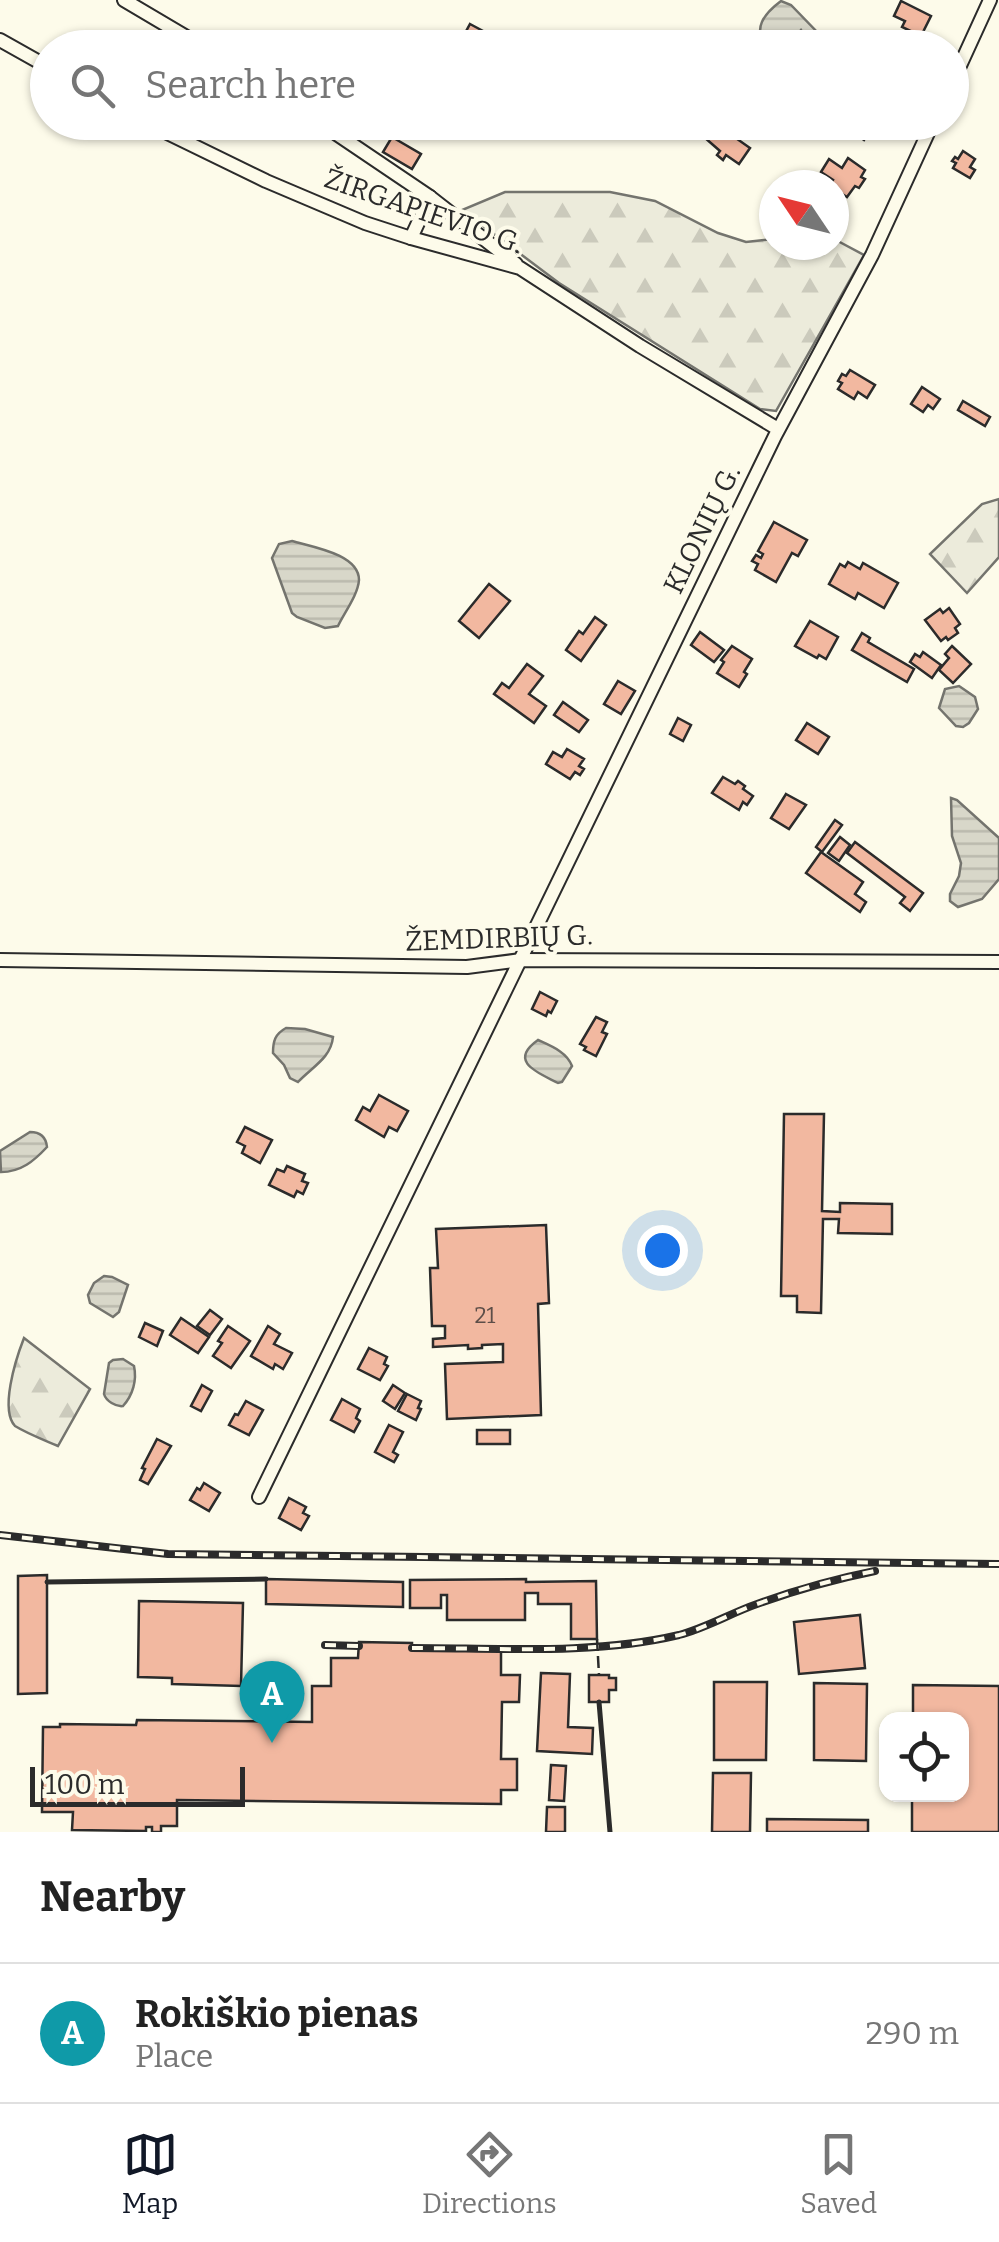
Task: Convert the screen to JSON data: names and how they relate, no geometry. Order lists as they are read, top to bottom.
{
  "streets": {
    "street": ["ŽIRGAPIEVIO G.", "KLONIŲ G.", "ŽEMDIRBIŲ G."]
  },
  "crossings": [
    ["ŽIRGAPIEVIO G.", "KLONIŲ G."],
    ["KLONIŲ G.", "ŽEMDIRBIŲ G."]
  ],
  "house_numbers": ["21"],
  "scale_bar": "100 m",
  "north": "top left",
  "page": {
    "search": "Search here",
    "pins": "A",
    "scale": "100 m",
    "heading": "Nearby",
    "list": [
      {
        "mark": "A",
        "name": "Rokiškio pienas",
        "note": "Place",
        "value": "290 m"
      }
    ],
    "nav": ["Map", "Directions", "Saved"]
  }
}
